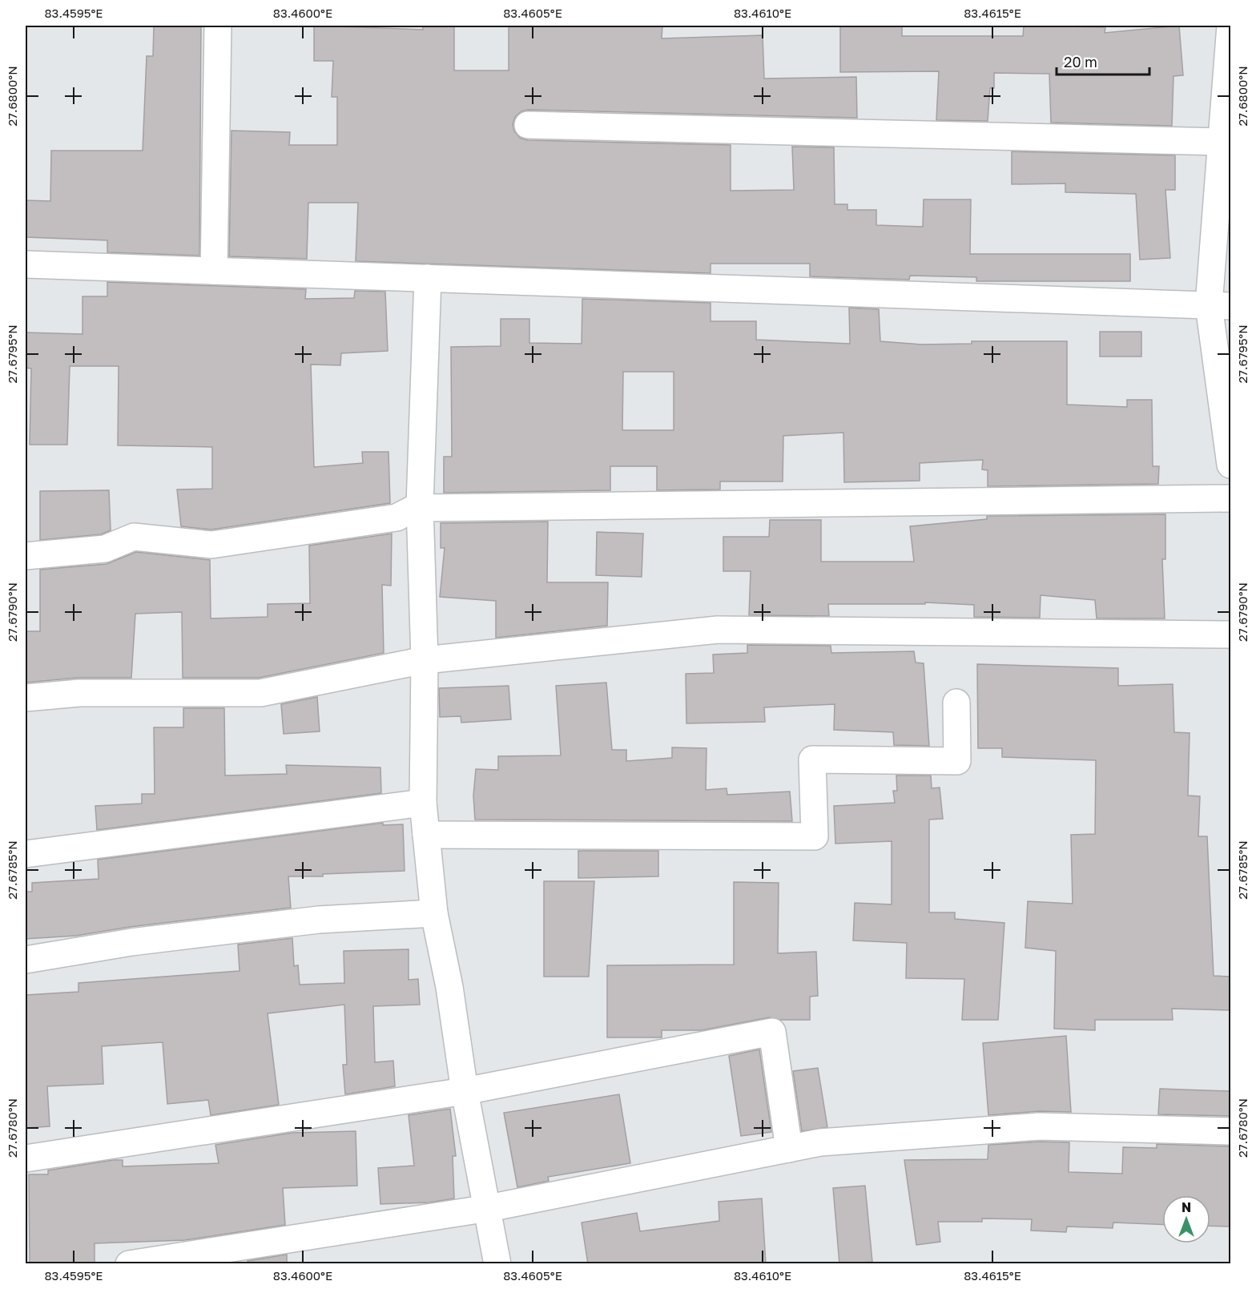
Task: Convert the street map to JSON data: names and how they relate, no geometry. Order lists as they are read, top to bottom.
{
  "scale_bar": "20 m",
  "north": "top",
  "coordinates": [
    "83.4595°E",
    "83.4600°E",
    "83.4605°E",
    "83.4610°E",
    "83.4615°E",
    "27.6800°N",
    "27.6795°N",
    "27.6790°N",
    "27.6785°N",
    "27.6780°N"
  ]
}
